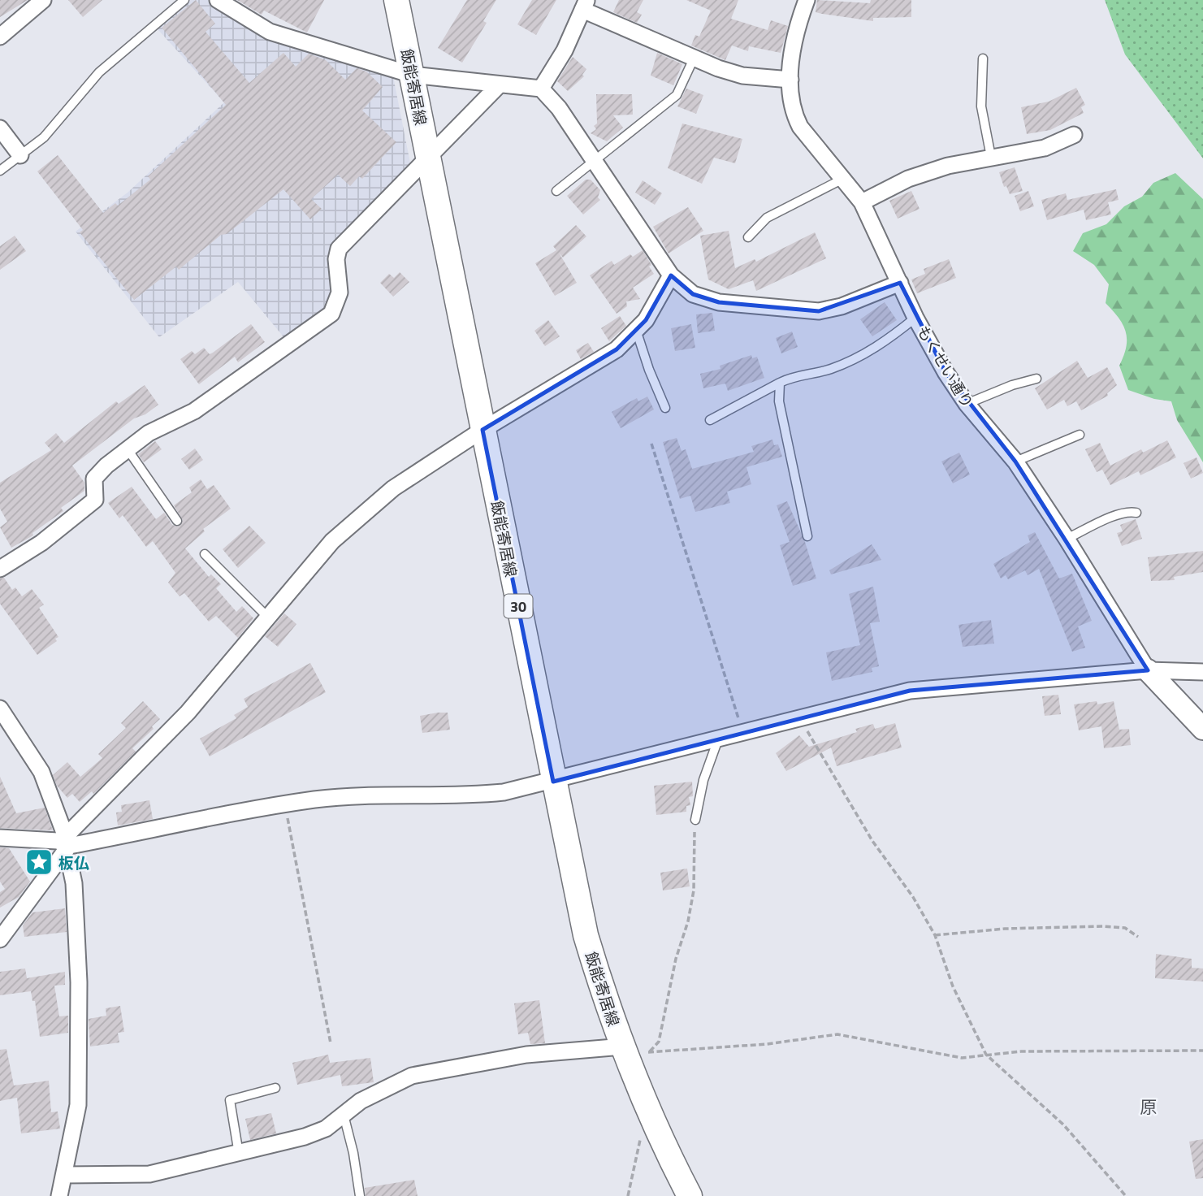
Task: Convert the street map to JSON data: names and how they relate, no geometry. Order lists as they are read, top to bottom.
{
  "streets": {
    "main road": ["飯能寄居線", "30"],
    "street": ["もくせい通り"]
  },
  "districts": ["原"],
  "places": {
    "place": ["板仏"]
  }
}
